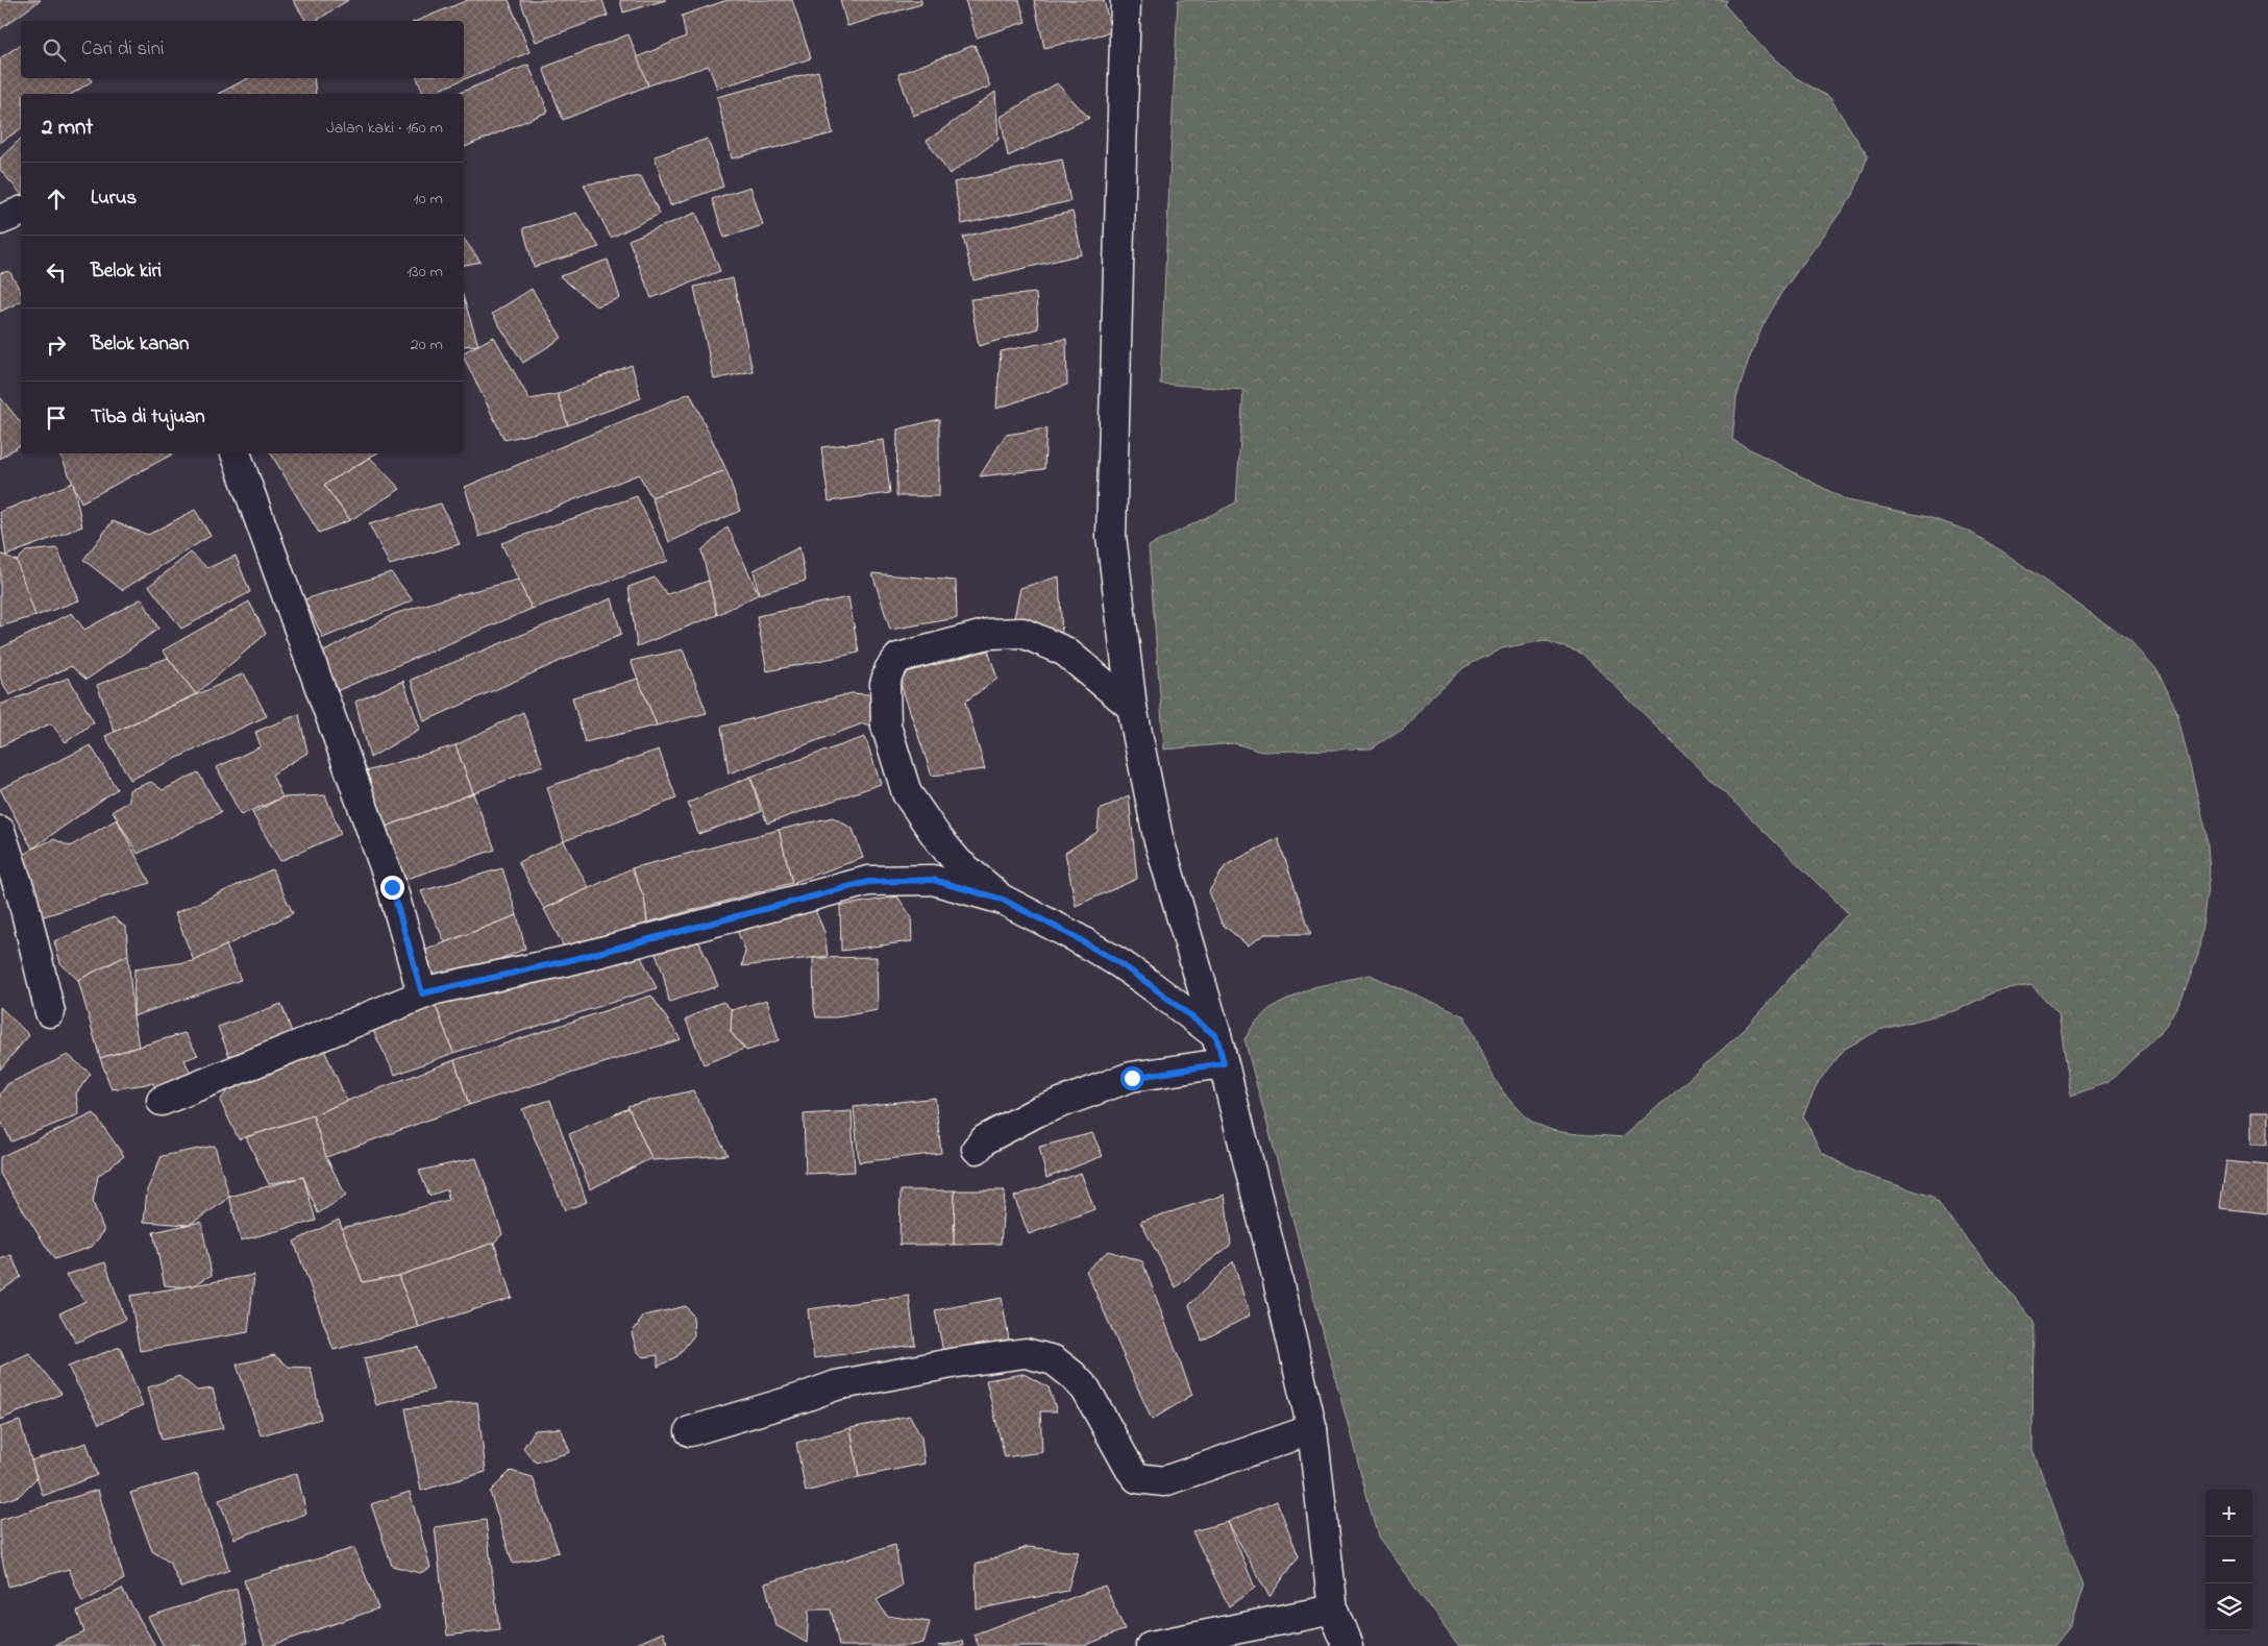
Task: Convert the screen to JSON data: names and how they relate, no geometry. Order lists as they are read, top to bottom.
{
  "page": {
    "search": "Cari di sini",
    "heading": ["2 mnt", "Jalan kaki · 160 m"],
    "list": [
      ["Lurus", "10 m"],
      ["Belok kiri", "130 m"],
      ["Belok kanan", "20 m"],
      "Tiba di tujuan"
    ],
    "map_buttons": ["+", "−"]
  }
}
